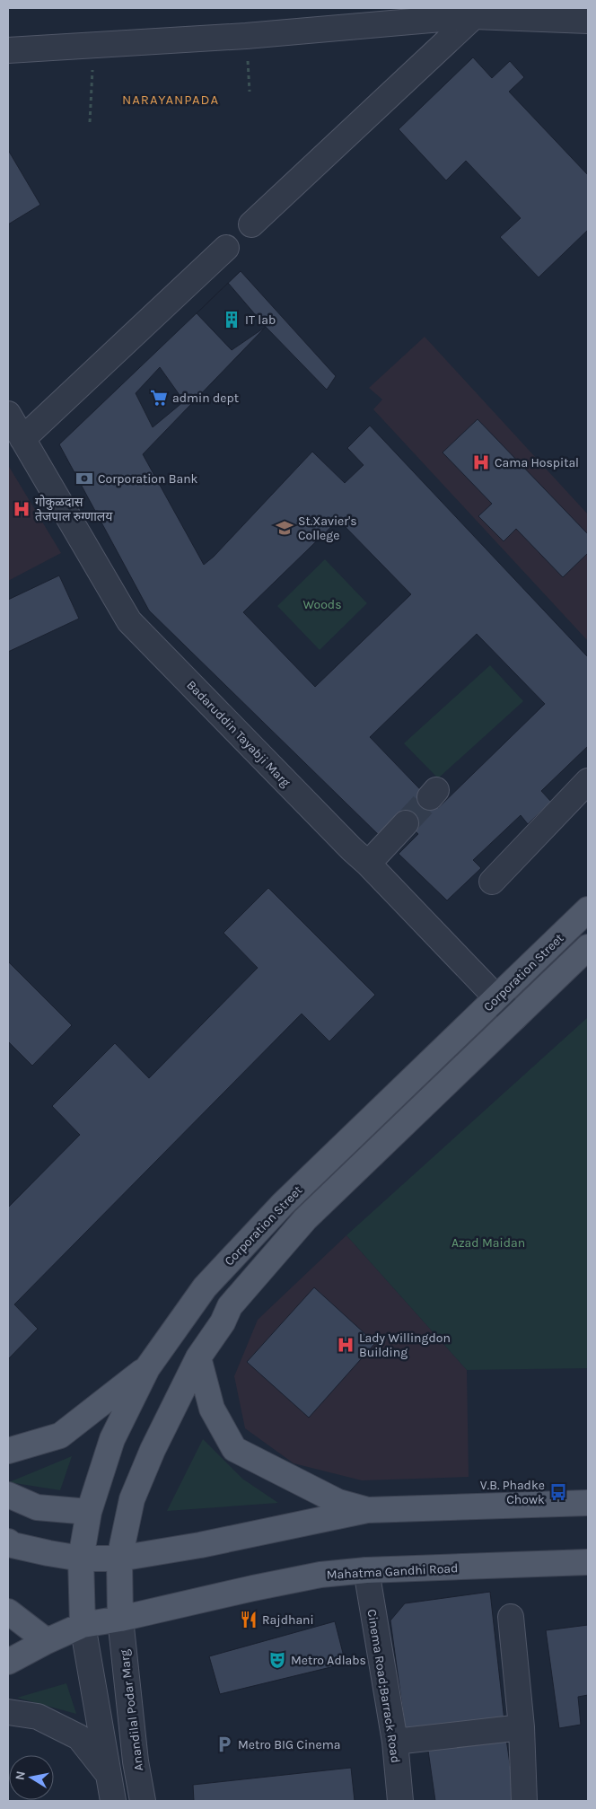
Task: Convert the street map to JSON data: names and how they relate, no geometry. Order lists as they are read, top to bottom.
{
  "streets": {
    "main road": ["Corporation Street", "Mahatma Gandhi Road"],
    "street": ["Badaruddin Tayabji Marg", "Cinema Road;Barrack Road", "Anandilal Podar Marg"]
  },
  "crossings": [
    ["Badaruddin Tayabji Marg", "Corporation Street"],
    ["Corporation Street", "Mahatma Gandhi Road"],
    ["Mahatma Gandhi Road", "Cinema Road;Barrack Road"],
    ["Mahatma Gandhi Road", "Anandilal Podar Marg"]
  ],
  "districts": ["NARAYANPADA"],
  "parks": ["Woods", "Azad Maidan"],
  "places": {
    "building": ["IT lab"],
    "supermarket": ["admin dept"],
    "hospital": ["Cama Hospital", "गोकुळदास तेजपाल रुग्णालय", "Lady Willingdon Building"],
    "bank": ["Corporation Bank"],
    "school or university": ["St.Xavier's College"],
    "bus stop": ["V.B. Phadke Chowk"],
    "restaurant": ["Rajdhani"],
    "theatre": ["Metro Adlabs"],
    "parking": ["Metro BIG Cinema"]
  },
  "north": "left"
}
